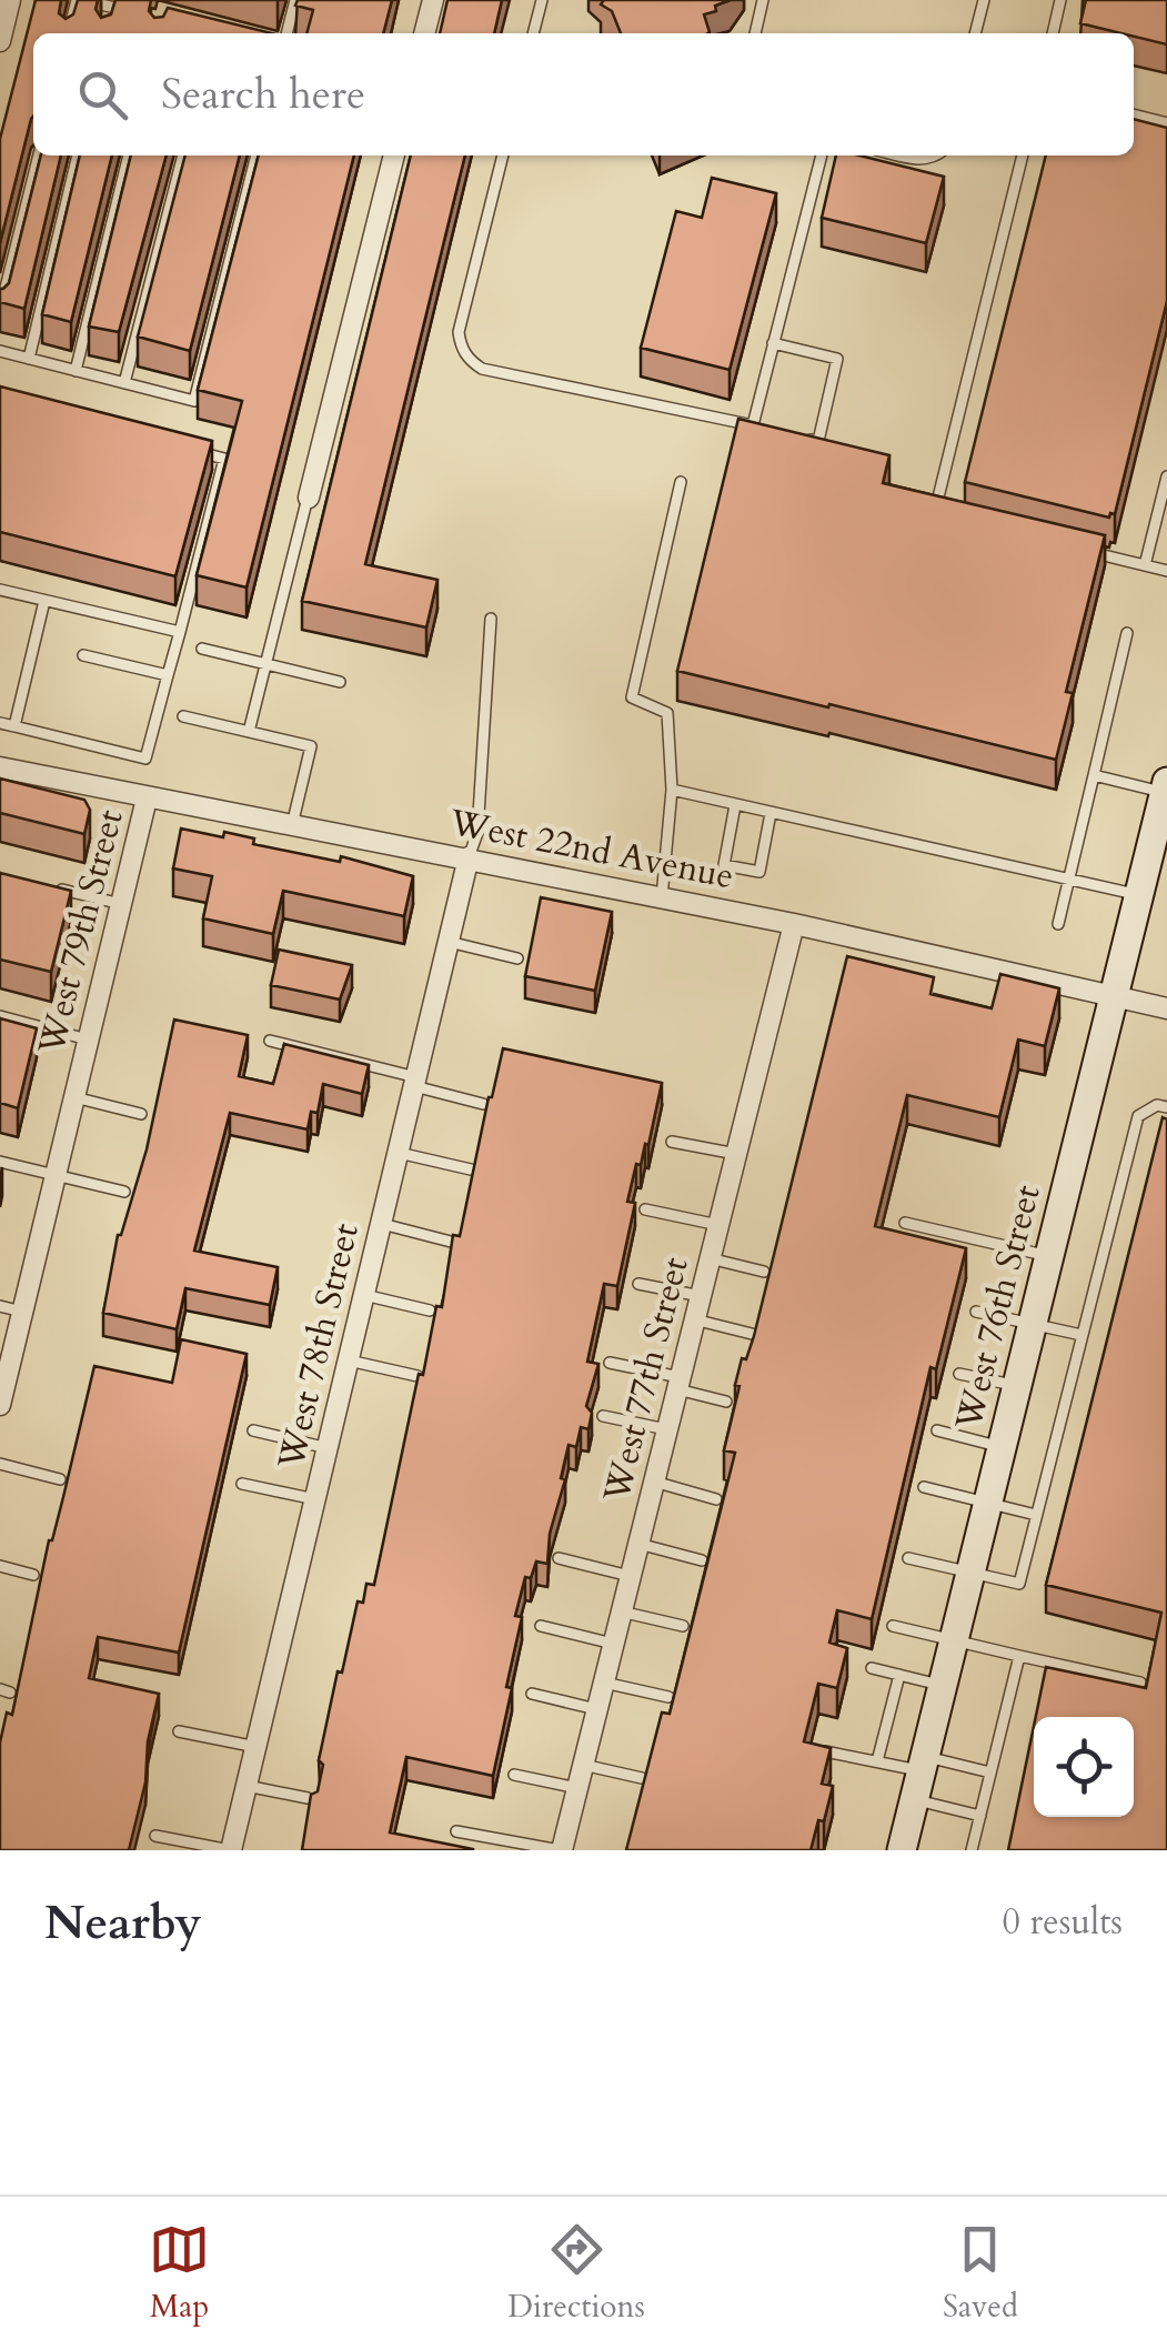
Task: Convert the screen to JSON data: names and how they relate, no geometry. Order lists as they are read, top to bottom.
{
  "streets": {
    "street": [
      "West 22nd Avenue",
      "West 79th Street",
      "West 76th Street",
      "West 78th Street",
      "West 77th Street"
    ]
  },
  "crossings": [
    ["West 22nd Avenue", "West 79th Street"],
    ["West 22nd Avenue", "West 76th Street"],
    ["West 22nd Avenue", "West 78th Street"],
    ["West 22nd Avenue", "West 77th Street"]
  ],
  "page": {
    "search": "Search here",
    "heading": ["Nearby", "0 results"],
    "nav": ["Map", "Directions", "Saved"]
  }
}
